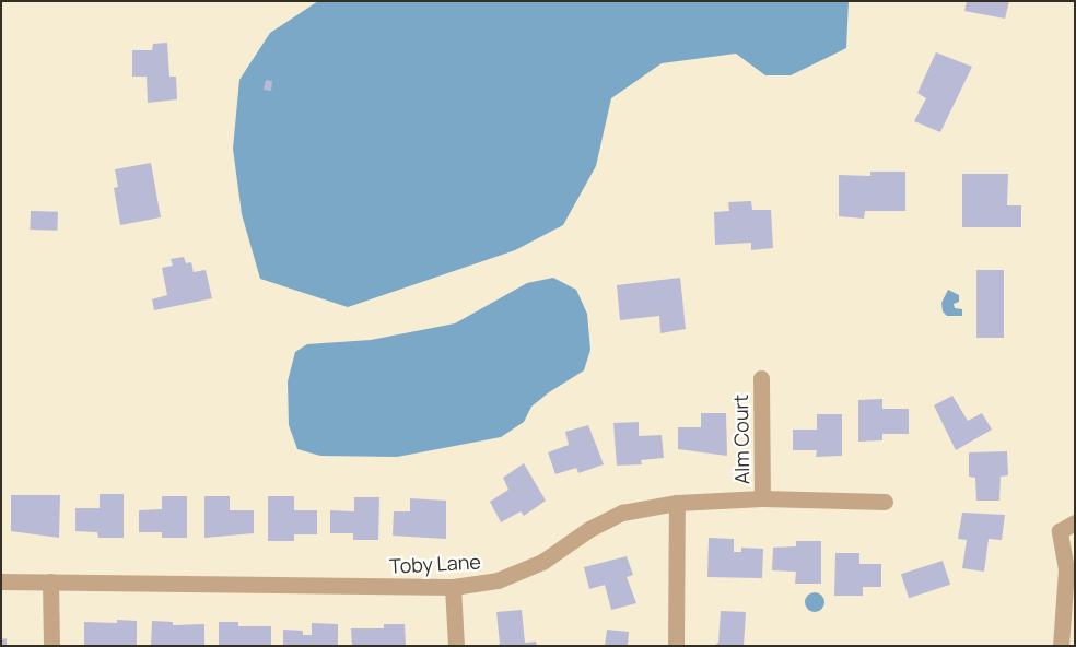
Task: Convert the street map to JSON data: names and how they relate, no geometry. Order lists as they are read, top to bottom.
{
  "streets": {
    "street": ["Alm Court", "Toby Lane"]
  },
  "crossings": [
    ["Alm Court", "Toby Lane"]
  ]
}
